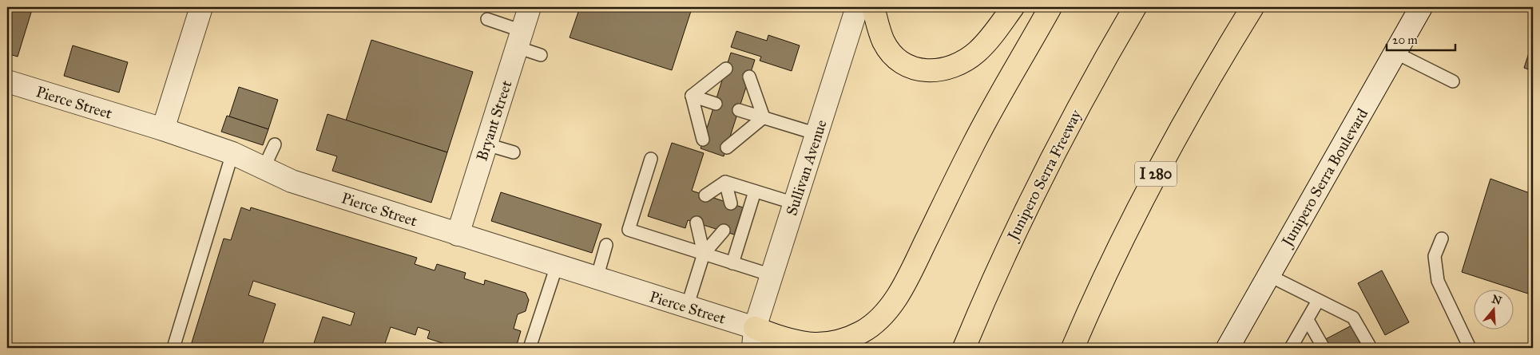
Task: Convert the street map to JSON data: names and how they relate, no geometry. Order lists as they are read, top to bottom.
{
  "streets": {
    "highway": ["I 280", "Junipero Serra Freeway"],
    "street": [
      "Pierce Street",
      "Bryant Street",
      "Sullivan Avenue",
      "Junipero Serra Boulevard"
    ]
  },
  "crossings": [
    ["Pierce Street", "Bryant Street"],
    ["Pierce Street", "Sullivan Avenue"]
  ],
  "scale_bar": "20 m",
  "north": "top"
}
